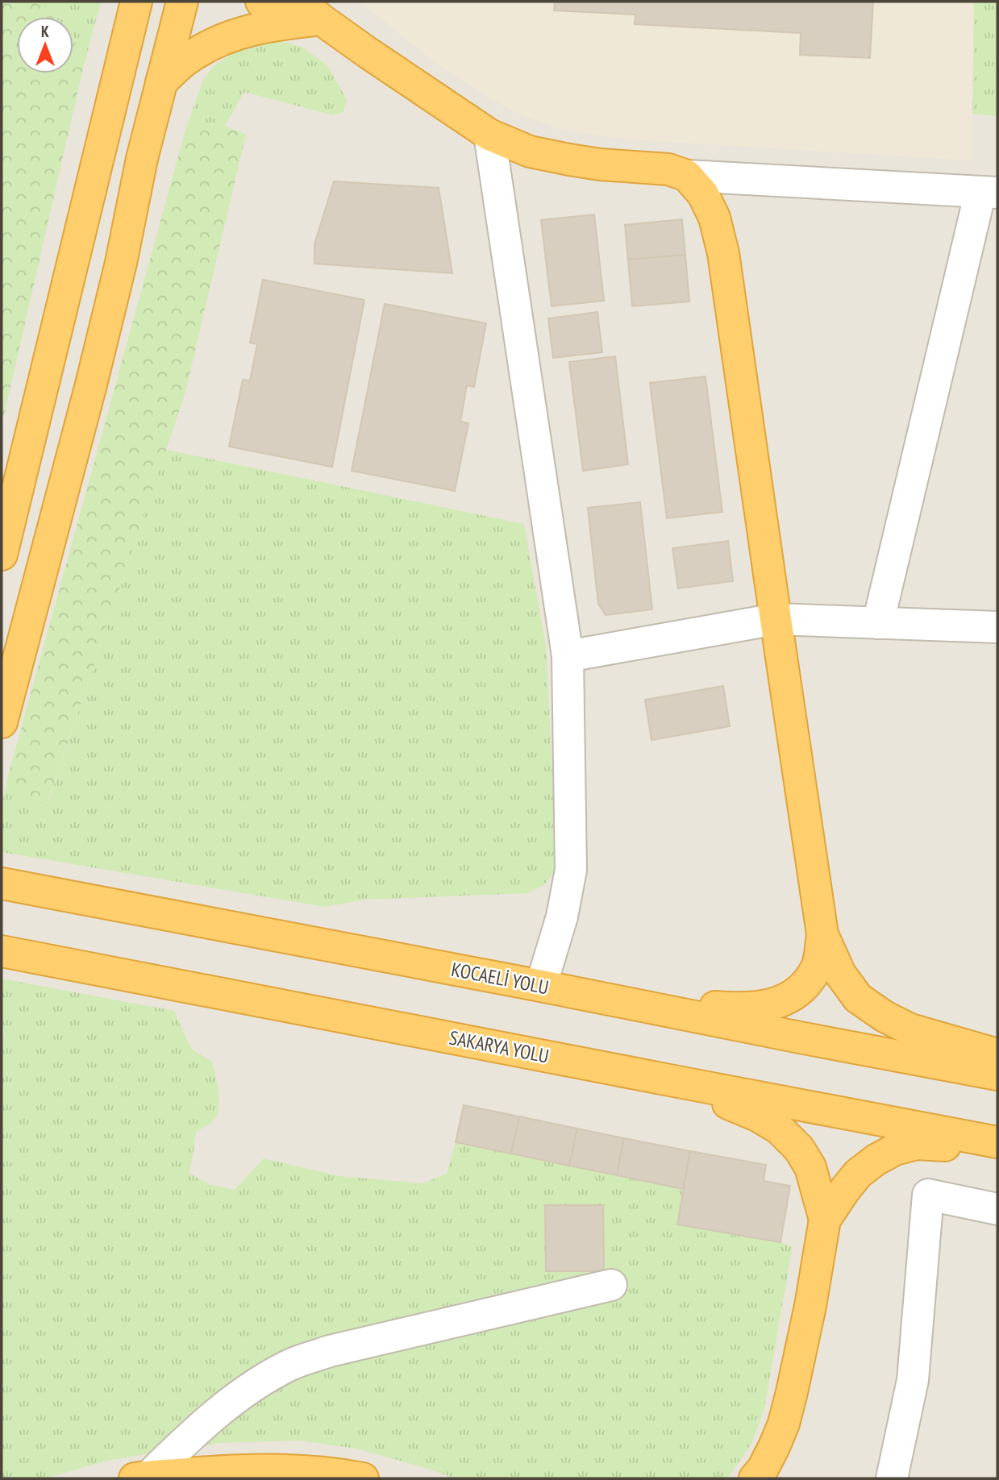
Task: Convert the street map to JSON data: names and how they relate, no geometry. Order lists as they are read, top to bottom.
{
  "streets": {
    "highway": ["KOCAELİ YOLU", "SAKARYA YOLU"]
  },
  "north": "top"
}
